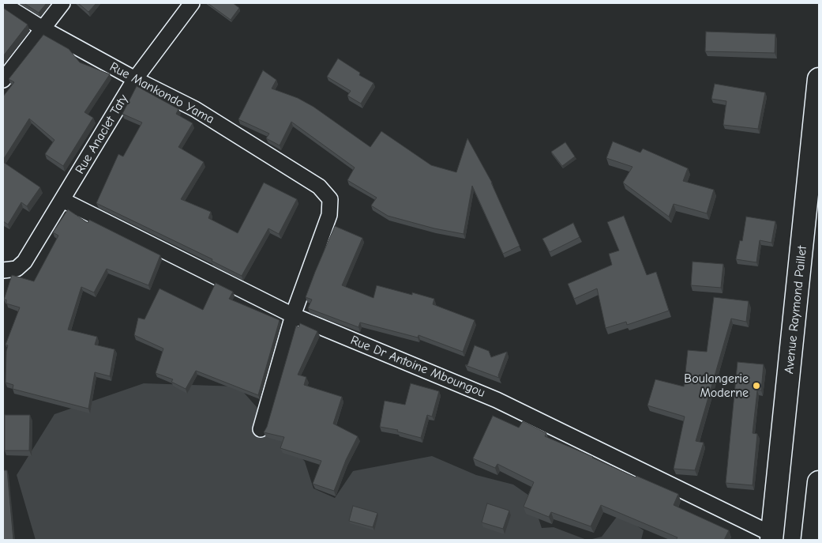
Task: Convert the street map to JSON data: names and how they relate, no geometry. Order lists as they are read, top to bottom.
{
  "streets": {
    "main road": ["Avenue Raymond Paillet"],
    "street": ["Rue Mankondo Yama", "Rue Anaclet Taty", "Rue Dr Antoine Mboungou"]
  },
  "crossings": [
    ["Rue Mankondo Yama", "Rue Anaclet Taty"],
    ["Rue Mankondo Yama", "Rue Dr Antoine Mboungou"],
    ["Rue Anaclet Taty", "Rue Dr Antoine Mboungou"],
    ["Avenue Raymond Paillet", "Rue Dr Antoine Mboungou"]
  ],
  "places": ["Boulangerie Moderne"]
}
